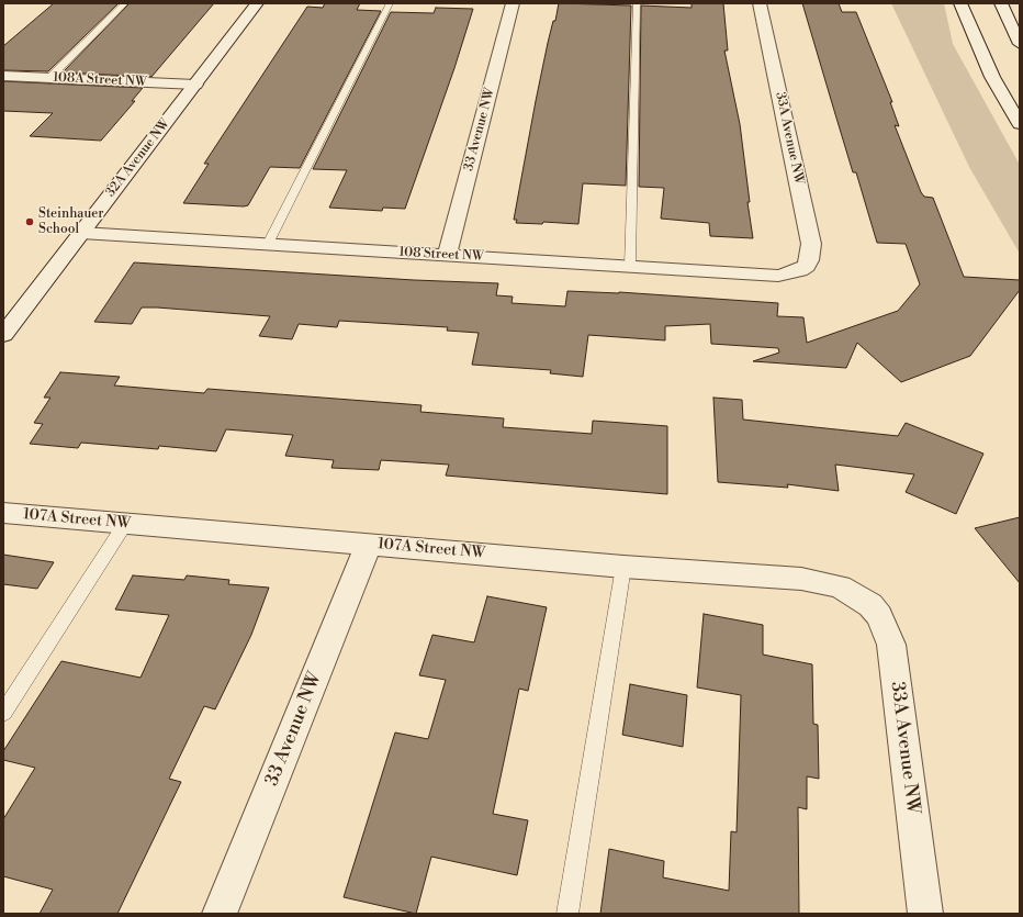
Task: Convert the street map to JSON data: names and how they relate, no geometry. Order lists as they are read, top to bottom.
{
  "streets": {
    "street": [
      "108A Street NW",
      "33 Avenue NW",
      "33A Avenue NW",
      "32A Avenue NW",
      "108 Street NW",
      "107A Street NW"
    ]
  },
  "crossings": [
    ["108A Street NW", "32A Avenue NW"],
    ["33 Avenue NW", "108 Street NW"],
    ["33 Avenue NW", "107A Street NW"],
    ["33A Avenue NW", "108 Street NW"],
    ["33A Avenue NW", "107A Street NW"],
    ["32A Avenue NW", "108 Street NW"]
  ],
  "places": ["Steinhauer School"]
}
